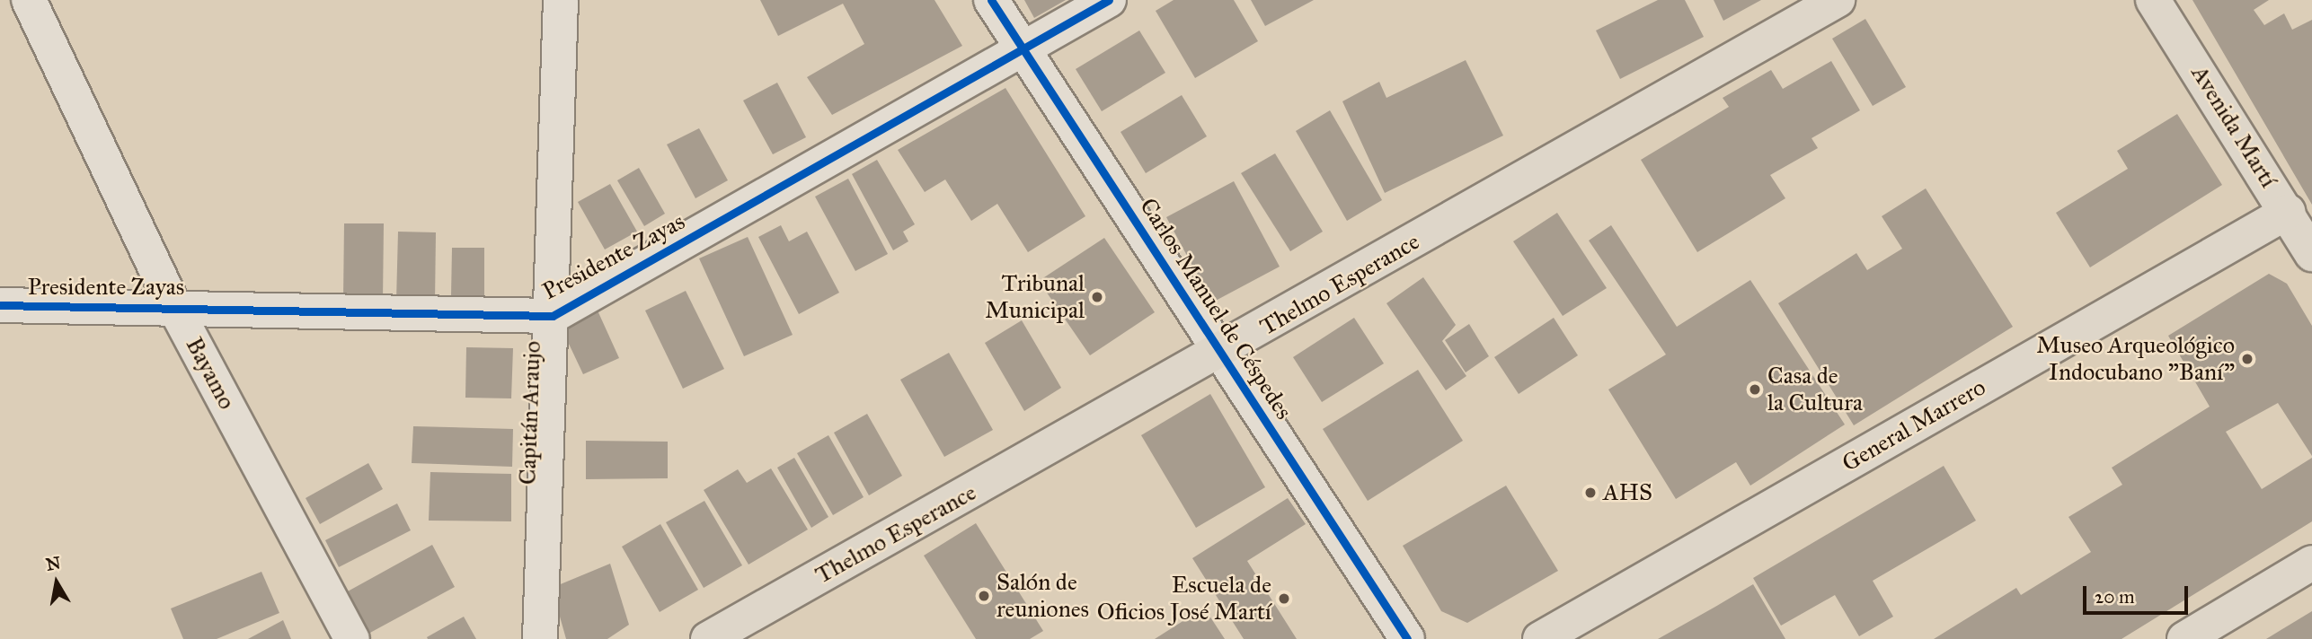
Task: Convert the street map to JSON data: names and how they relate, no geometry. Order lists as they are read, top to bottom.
{
  "streets": {
    "main road": ["Avenida Martí", "Thelmo Esperance", "General Marrero"],
    "street": [
      "Presidente Zayas",
      "Carlos Manuel de Céspedes",
      "Bayamo",
      "Capitán Araujo"
    ]
  },
  "crossings": [
    ["Avenida Martí", "General Marrero"],
    ["Presidente Zayas", "Carlos Manuel de Céspedes"],
    ["Presidente Zayas", "Bayamo"],
    ["Presidente Zayas", "Capitán Araujo"],
    ["Thelmo Esperance", "Carlos Manuel de Céspedes"]
  ],
  "places": [
    "Tribunal Municipal",
    "Museo Arqueológico Indocubano \"Baní\"",
    "Casa de la Cultura",
    "AHS",
    "Salón de reuniones",
    "Escuela de Oficios José Martí"
  ],
  "scale_bar": "20 m",
  "north": "top"
}
